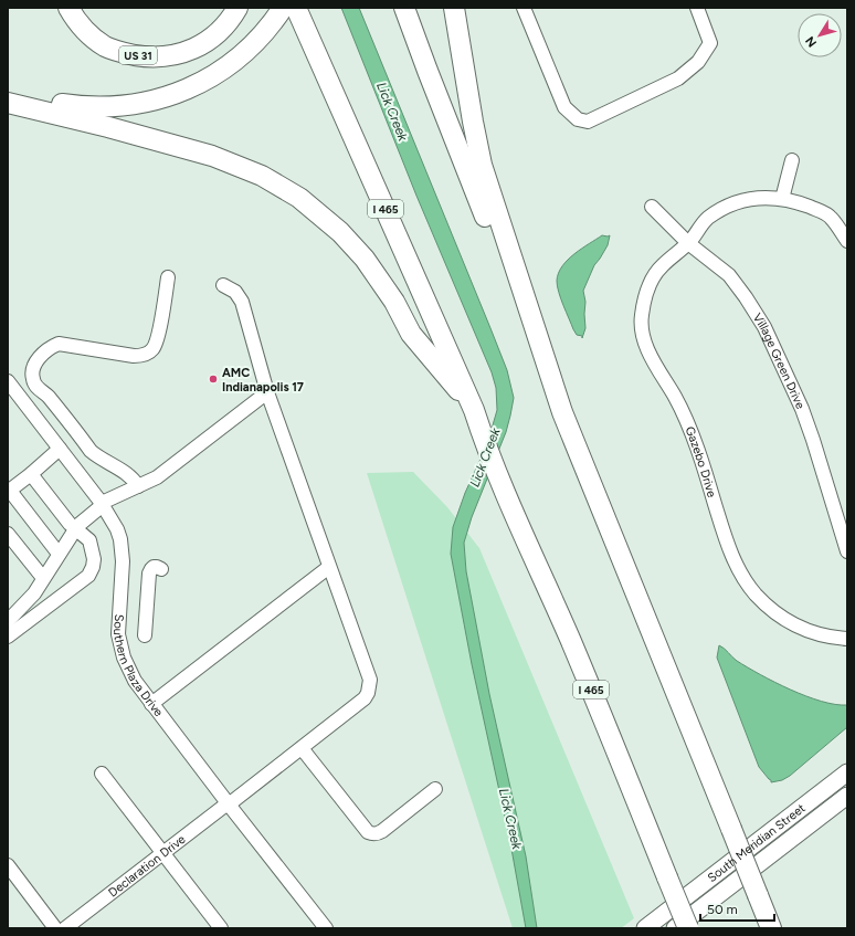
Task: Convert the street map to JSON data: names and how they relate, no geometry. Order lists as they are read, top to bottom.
{
  "streets": {
    "highway": ["US 31", "I 465"],
    "main road": ["South Meridian Street"],
    "street": [
      "Village Green Drive",
      "Gazebo Drive",
      "Southern Plaza Drive",
      "Declaration Drive"
    ]
  },
  "crossings": [
    ["Village Green Drive", "Gazebo Drive"],
    ["Southern Plaza Drive", "Declaration Drive"]
  ],
  "water": ["Lick Creek"],
  "places": ["AMC Indianapolis 17"],
  "scale_bar": "50 m",
  "north": "bottom left"
}
